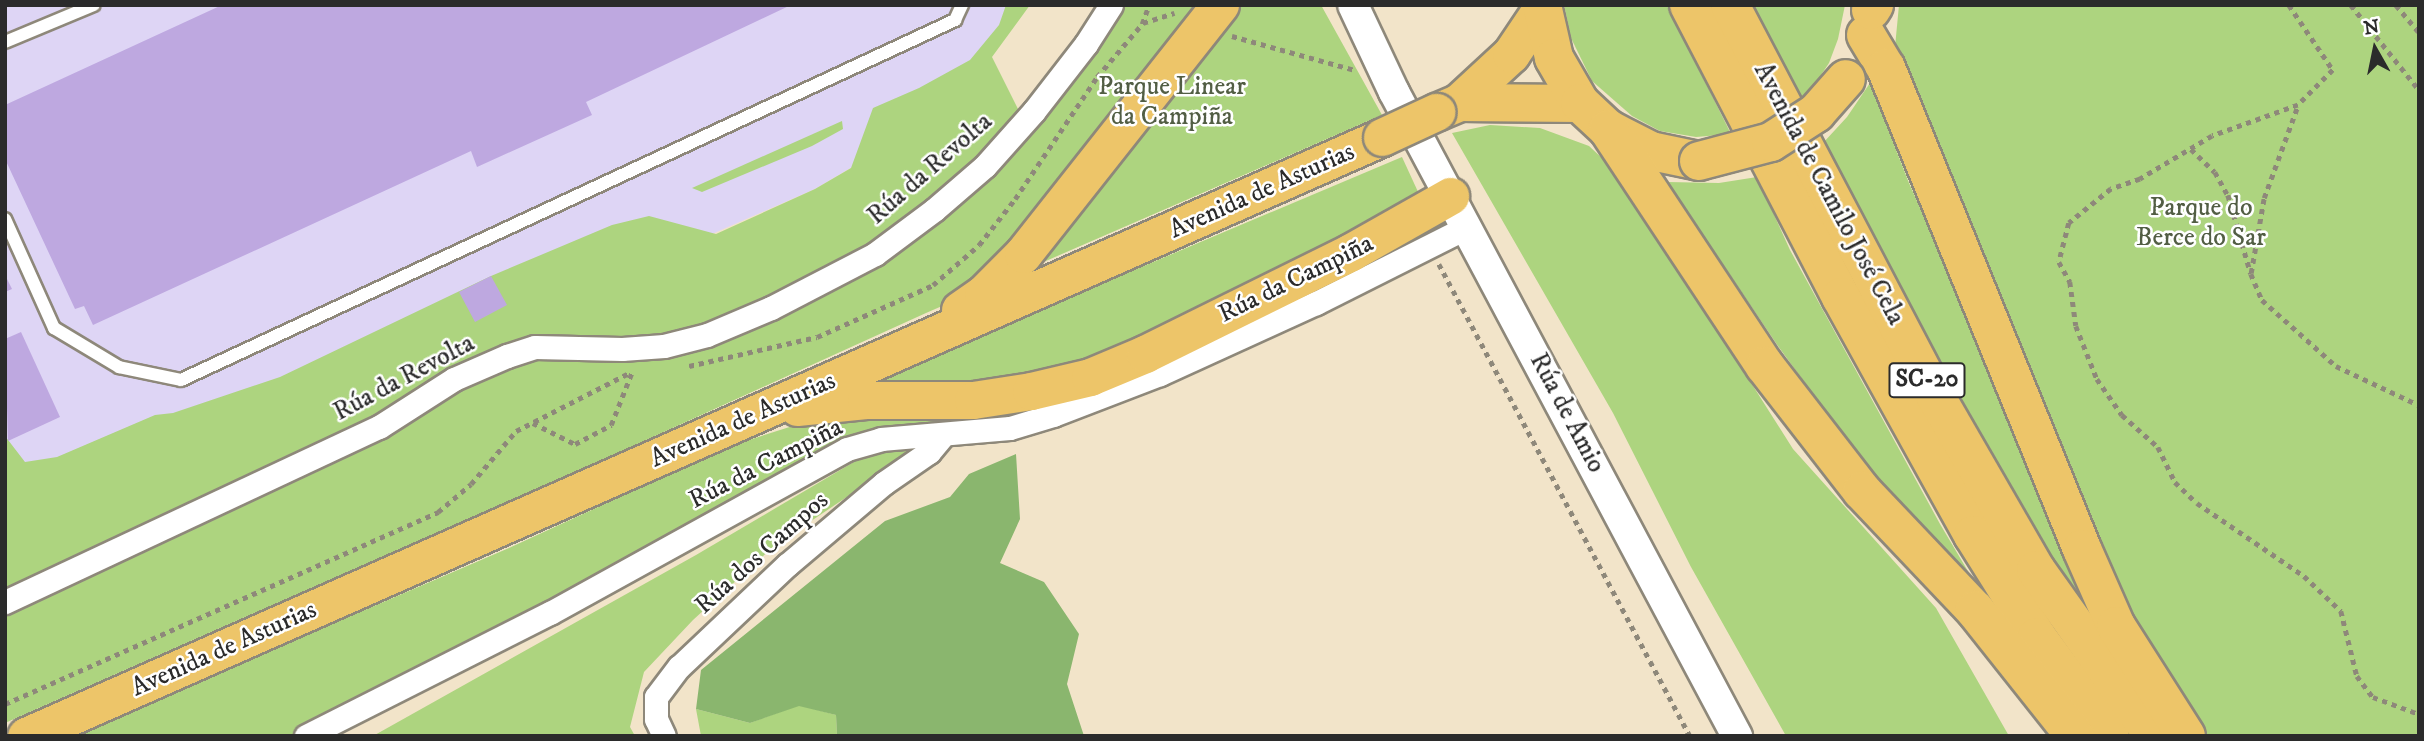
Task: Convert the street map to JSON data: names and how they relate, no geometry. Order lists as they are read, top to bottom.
{
  "streets": {
    "highway": ["Avenida de Camilo José Cela", "SC-20"],
    "main road": ["Avenida de Asturias"],
    "street": [
      "Rúa da Revolta",
      "Rúa da Campiña",
      "Rúa de Amio",
      "Rúa dos Campos"
    ]
  },
  "crossings": [
    ["Rúa da Campiña", "Rúa de Amio"],
    ["Rúa da Campiña", "Rúa dos Campos"]
  ],
  "parks": ["Parque Linear da Campiña", "Parque do Berce do Sar"],
  "north": "top"
}
